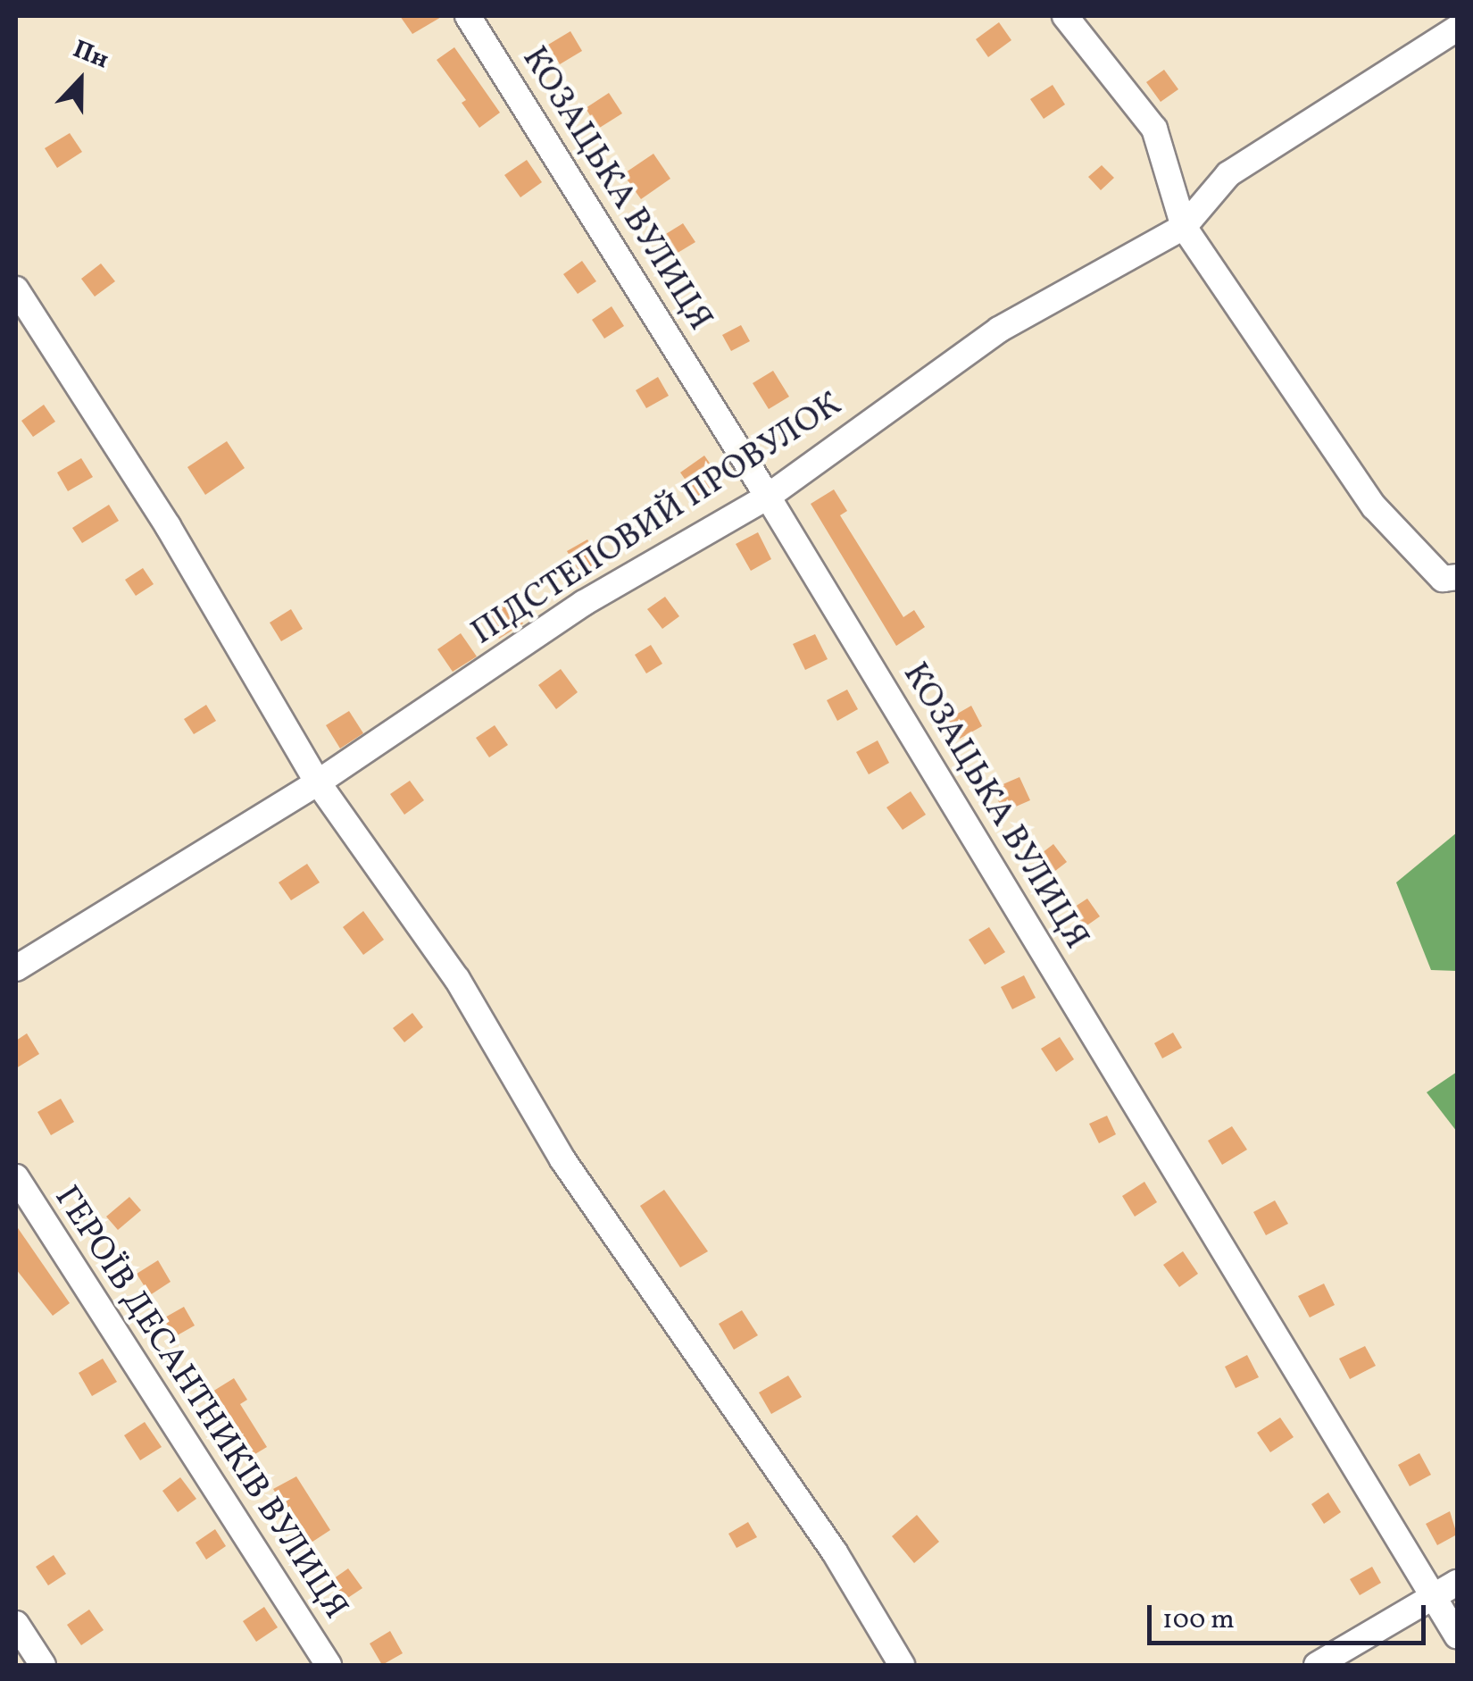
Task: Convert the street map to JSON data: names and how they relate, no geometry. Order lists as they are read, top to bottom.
{
  "streets": {
    "street": ["КОЗАЦЬКА ВУЛИЦЯ", "ПІДСТЕПОВИЙ ПРОВУЛОК", "ГЕРОЇВ ДЕСАНТНИКІВ ВУЛИЦЯ"]
  },
  "crossings": [
    ["КОЗАЦЬКА ВУЛИЦЯ", "ПІДСТЕПОВИЙ ПРОВУЛОК"]
  ],
  "scale_bar": "100 m",
  "north": "top"
}
